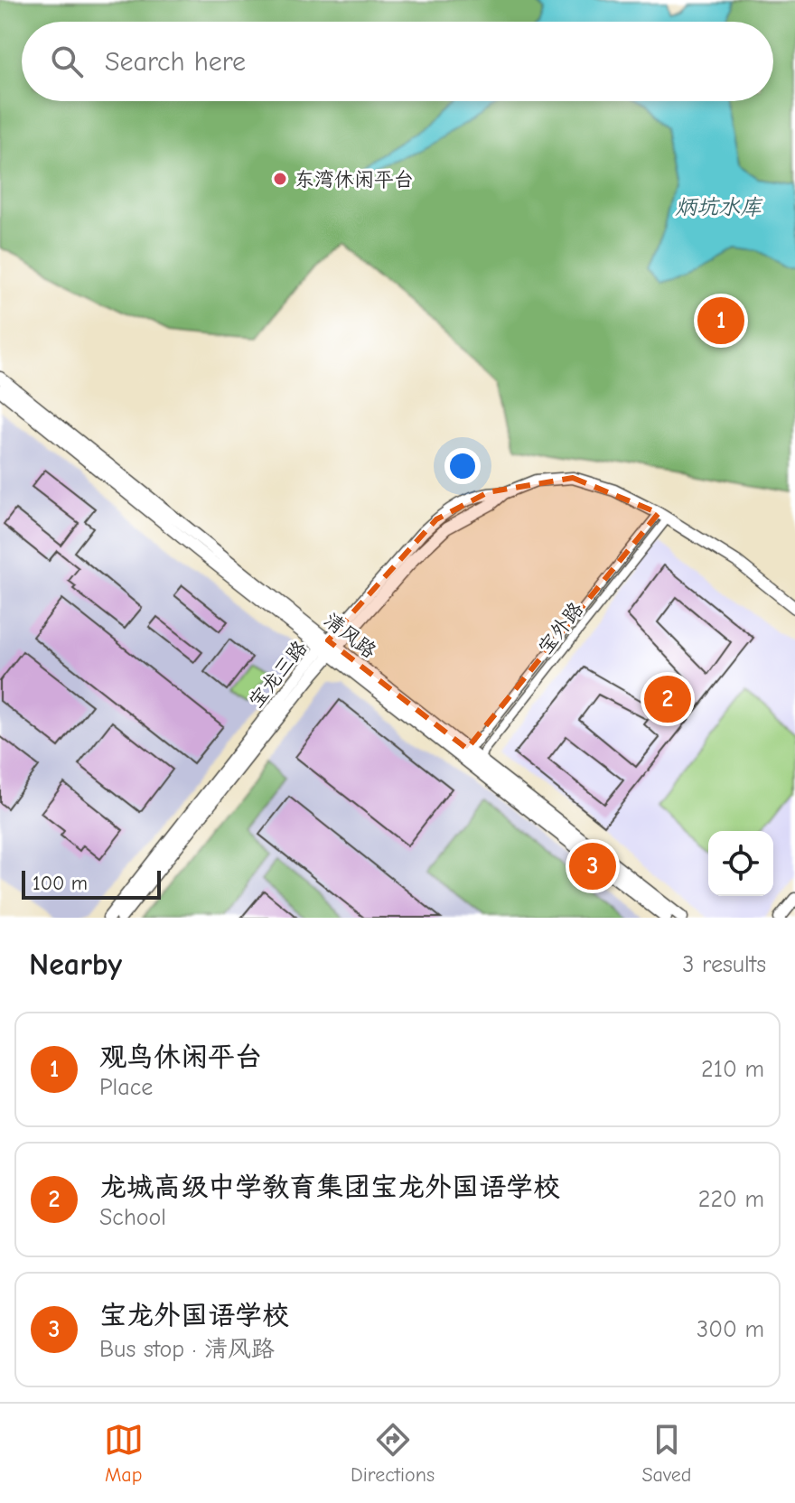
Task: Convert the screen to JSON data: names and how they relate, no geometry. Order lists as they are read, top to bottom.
{
  "streets": {
    "street": ["宝外路", "清风路", "宝龙三路"]
  },
  "crossings": [
    ["宝外路", "清风路"],
    ["宝外路", "宝龙三路"],
    ["清风路", "宝龙三路"]
  ],
  "water": ["炳坑水库"],
  "places": ["东湾休闲平台"],
  "scale_bar": "100 m",
  "page": {
    "search": "Search here",
    "pins": ["1", "2", "3"],
    "scale": "100 m",
    "heading": ["Nearby", "3 results"],
    "list": [
      {
        "mark": "1",
        "name": "观鸟休闲平台",
        "note": "Place",
        "value": "210 m"
      },
      {
        "mark": "2",
        "name": "龙城高级中学教育集团宝龙外国语学校",
        "note": "School",
        "value": "220 m"
      },
      {
        "mark": "3",
        "name": "宝龙外国语学校",
        "note": "Bus stop · 清风路",
        "value": "300 m"
      }
    ],
    "nav": ["Map", "Directions", "Saved"]
  }
}
